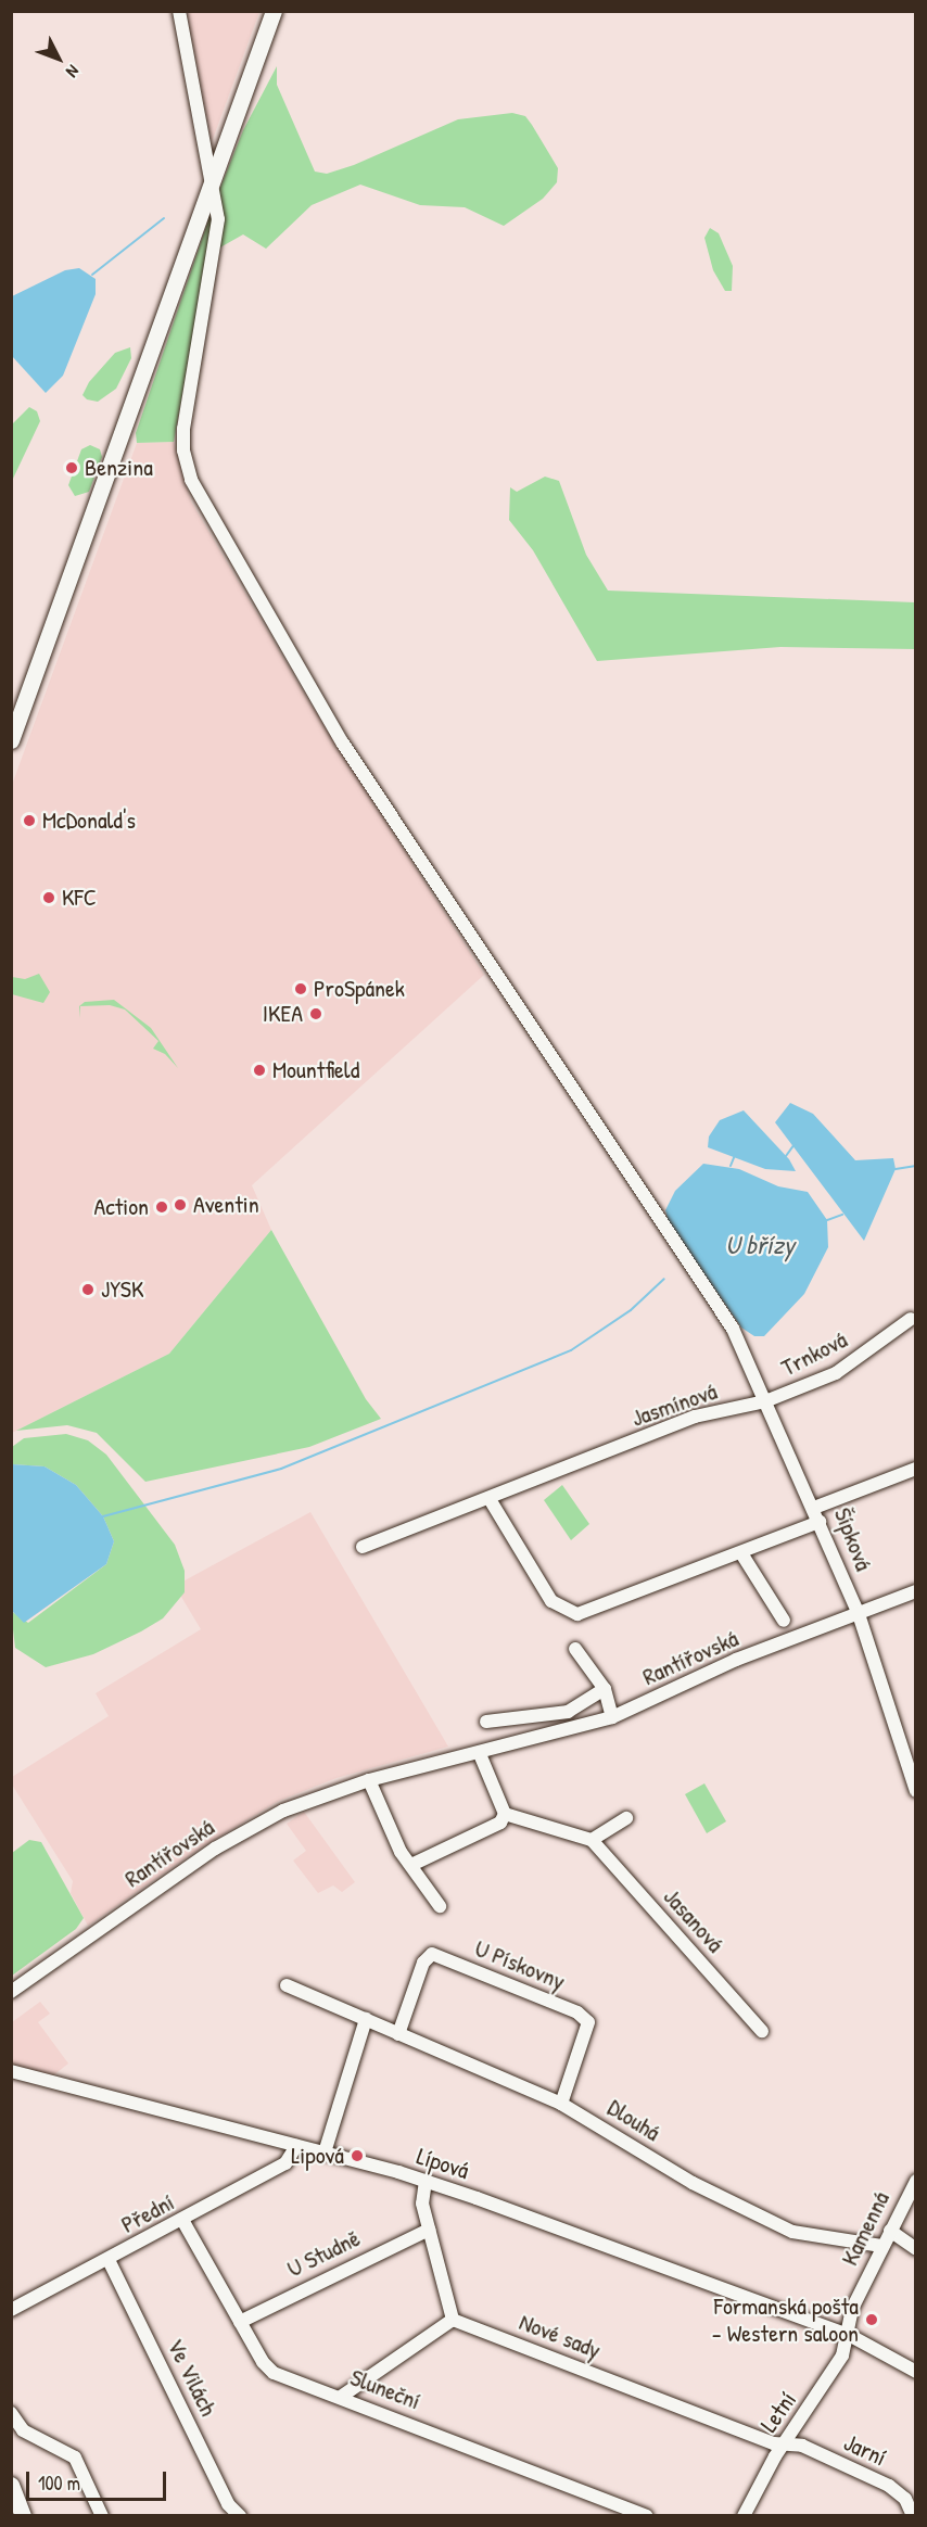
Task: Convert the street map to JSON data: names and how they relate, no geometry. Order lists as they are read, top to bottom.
{
  "streets": {
    "street": [
      "Trnková",
      "Jasmínová",
      "Šípková",
      "Rantířovská",
      "Jasanová",
      "U Pískovny",
      "Dlouhá",
      "Lípová",
      "Přední",
      "Kamenná",
      "U Studně",
      "Nové sady",
      "Ve Vilách",
      "Sluneční",
      "Letní",
      "Jarní"
    ]
  },
  "crossings": [
    ["Trnková", "Jasmínová"],
    ["Šípková", "Rantířovská"],
    ["U Pískovny", "Dlouhá"],
    ["Dlouhá", "Kamenná"],
    ["Lípová", "Přední"],
    ["Lípová", "Kamenná"],
    ["Lípová", "Letní"],
    ["Přední", "Ve Vilách"],
    ["Přední", "Sluneční"],
    ["Kamenná", "Letní"],
    ["U Studně", "Sluneční"],
    ["Nové sady", "Letní"],
    ["Nové sady", "Jarní"],
    ["Letní", "Jarní"]
  ],
  "water": ["U břízy"],
  "places": [
    "Benzina",
    "McDonald's",
    "KFC",
    "ProSpánek",
    "IKEA",
    "Mountfield",
    "Aventin",
    "Action",
    "JYSK",
    "Lipová",
    "Formanská pošta - Western saloon"
  ],
  "scale_bar": "100 m",
  "north": "bottom right"
}
